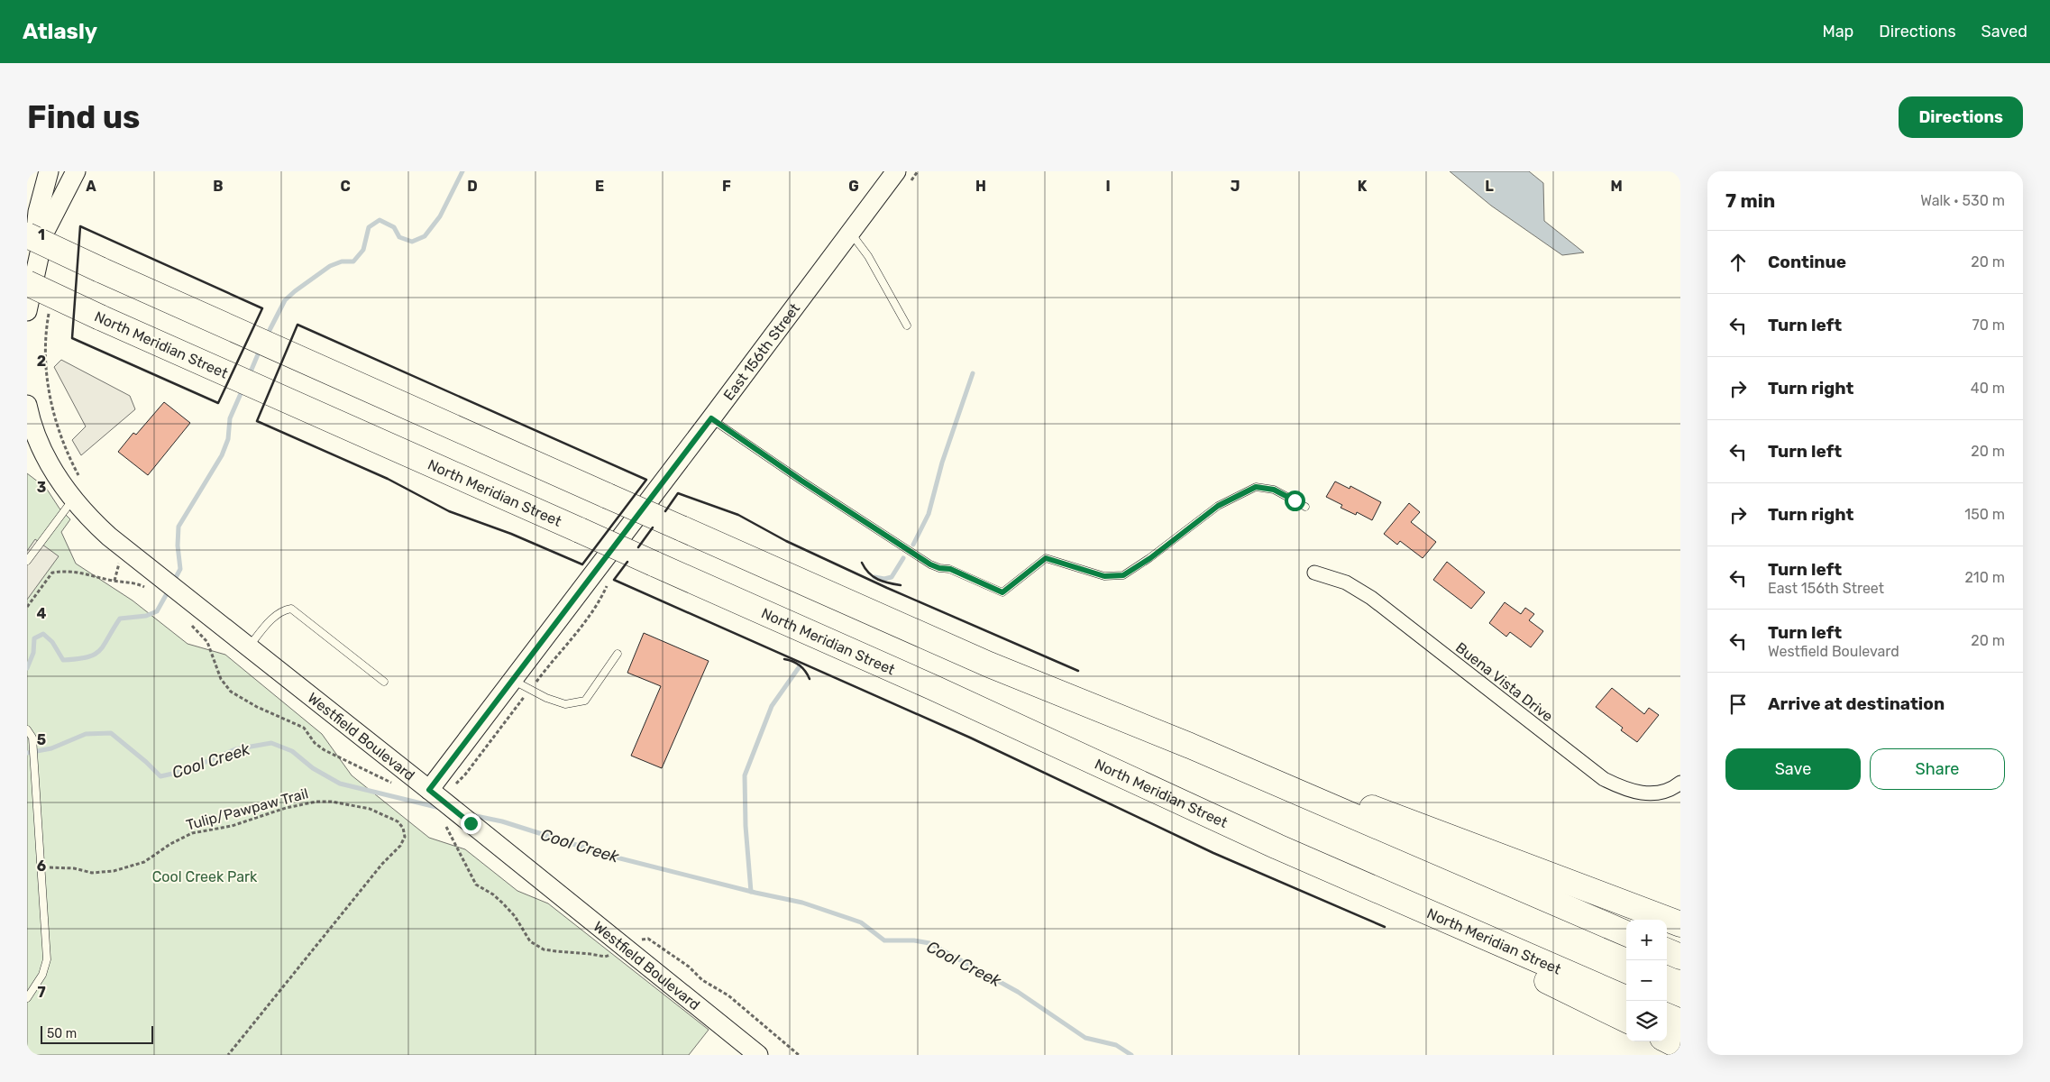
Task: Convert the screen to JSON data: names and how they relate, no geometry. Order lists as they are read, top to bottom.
{
  "streets": {
    "highway": ["North Meridian Street"],
    "street": ["East 156th Street", "Buena Vista Drive", "Westfield Boulevard"],
    "path": ["Tulip/Pawpaw Trail"]
  },
  "crossings": [
    ["East 156th Street", "Westfield Boulevard"]
  ],
  "water": ["Cool Creek"],
  "parks": ["Cool Creek Park"],
  "scale_bar": "50 m",
  "page": {
    "header": "Atlasly",
    "nav": ["Map", "Directions", "Saved"],
    "buttons": [
      "Directions",
      ["Save", "Share"]
    ],
    "title": "Find us",
    "heading": ["7 min", "Walk · 530 m"],
    "list": [
      ["Continue", "20 m"],
      ["Turn left", "70 m"],
      ["Turn right", "40 m"],
      ["Turn left", "20 m"],
      ["Turn right", "150 m"],
      ["Turn left", "East 156th Street", "210 m"],
      ["Turn left", "Westfield Boulevard", "20 m"],
      "Arrive at destination"
    ],
    "map_buttons": ["+", "−"],
    "scale": "50 m"
  },
  "grid": {
    "columns": [
      "A",
      "B",
      "C",
      "D",
      "E",
      "F",
      "G",
      "H",
      "I",
      "J",
      "K",
      "L",
      "M"
    ],
    "rows": [
      "1",
      "2",
      "3",
      "4",
      "5",
      "6",
      "7"
    ]
  }
}
